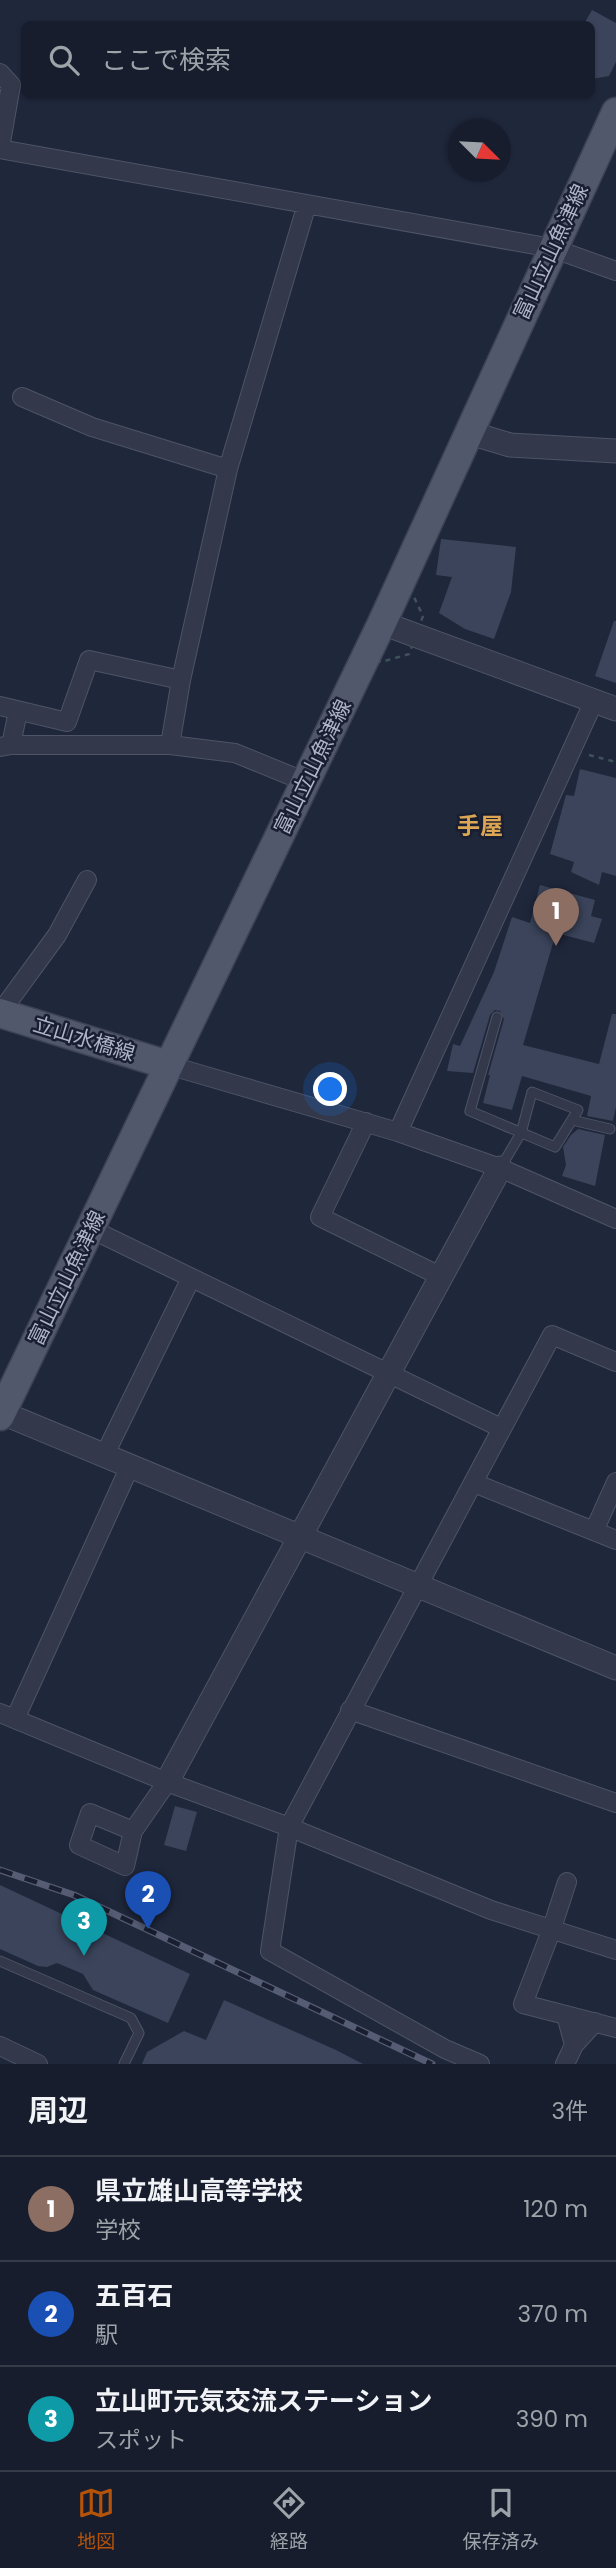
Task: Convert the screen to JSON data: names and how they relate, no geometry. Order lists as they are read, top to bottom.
{
  "streets": {
    "main road": ["富山立山魚津線", "立山水橋線"]
  },
  "crossings": [
    ["富山立山魚津線", "立山水橋線"]
  ],
  "districts": ["手屋"],
  "north": "bottom right",
  "page": {
    "search": "ここで検索",
    "pins": ["1", "2", "3"],
    "heading": ["周辺", "3件"],
    "list": [
      {
        "mark": "1",
        "name": "県立雄山高等学校",
        "note": "学校",
        "value": "120 m"
      },
      {
        "mark": "2",
        "name": "五百石",
        "note": "駅",
        "value": "370 m"
      },
      {
        "mark": "3",
        "name": "立山町元気交流ステーション",
        "note": "スポット",
        "value": "390 m"
      }
    ],
    "nav": ["地図", "経路", "保存済み"]
  }
}
